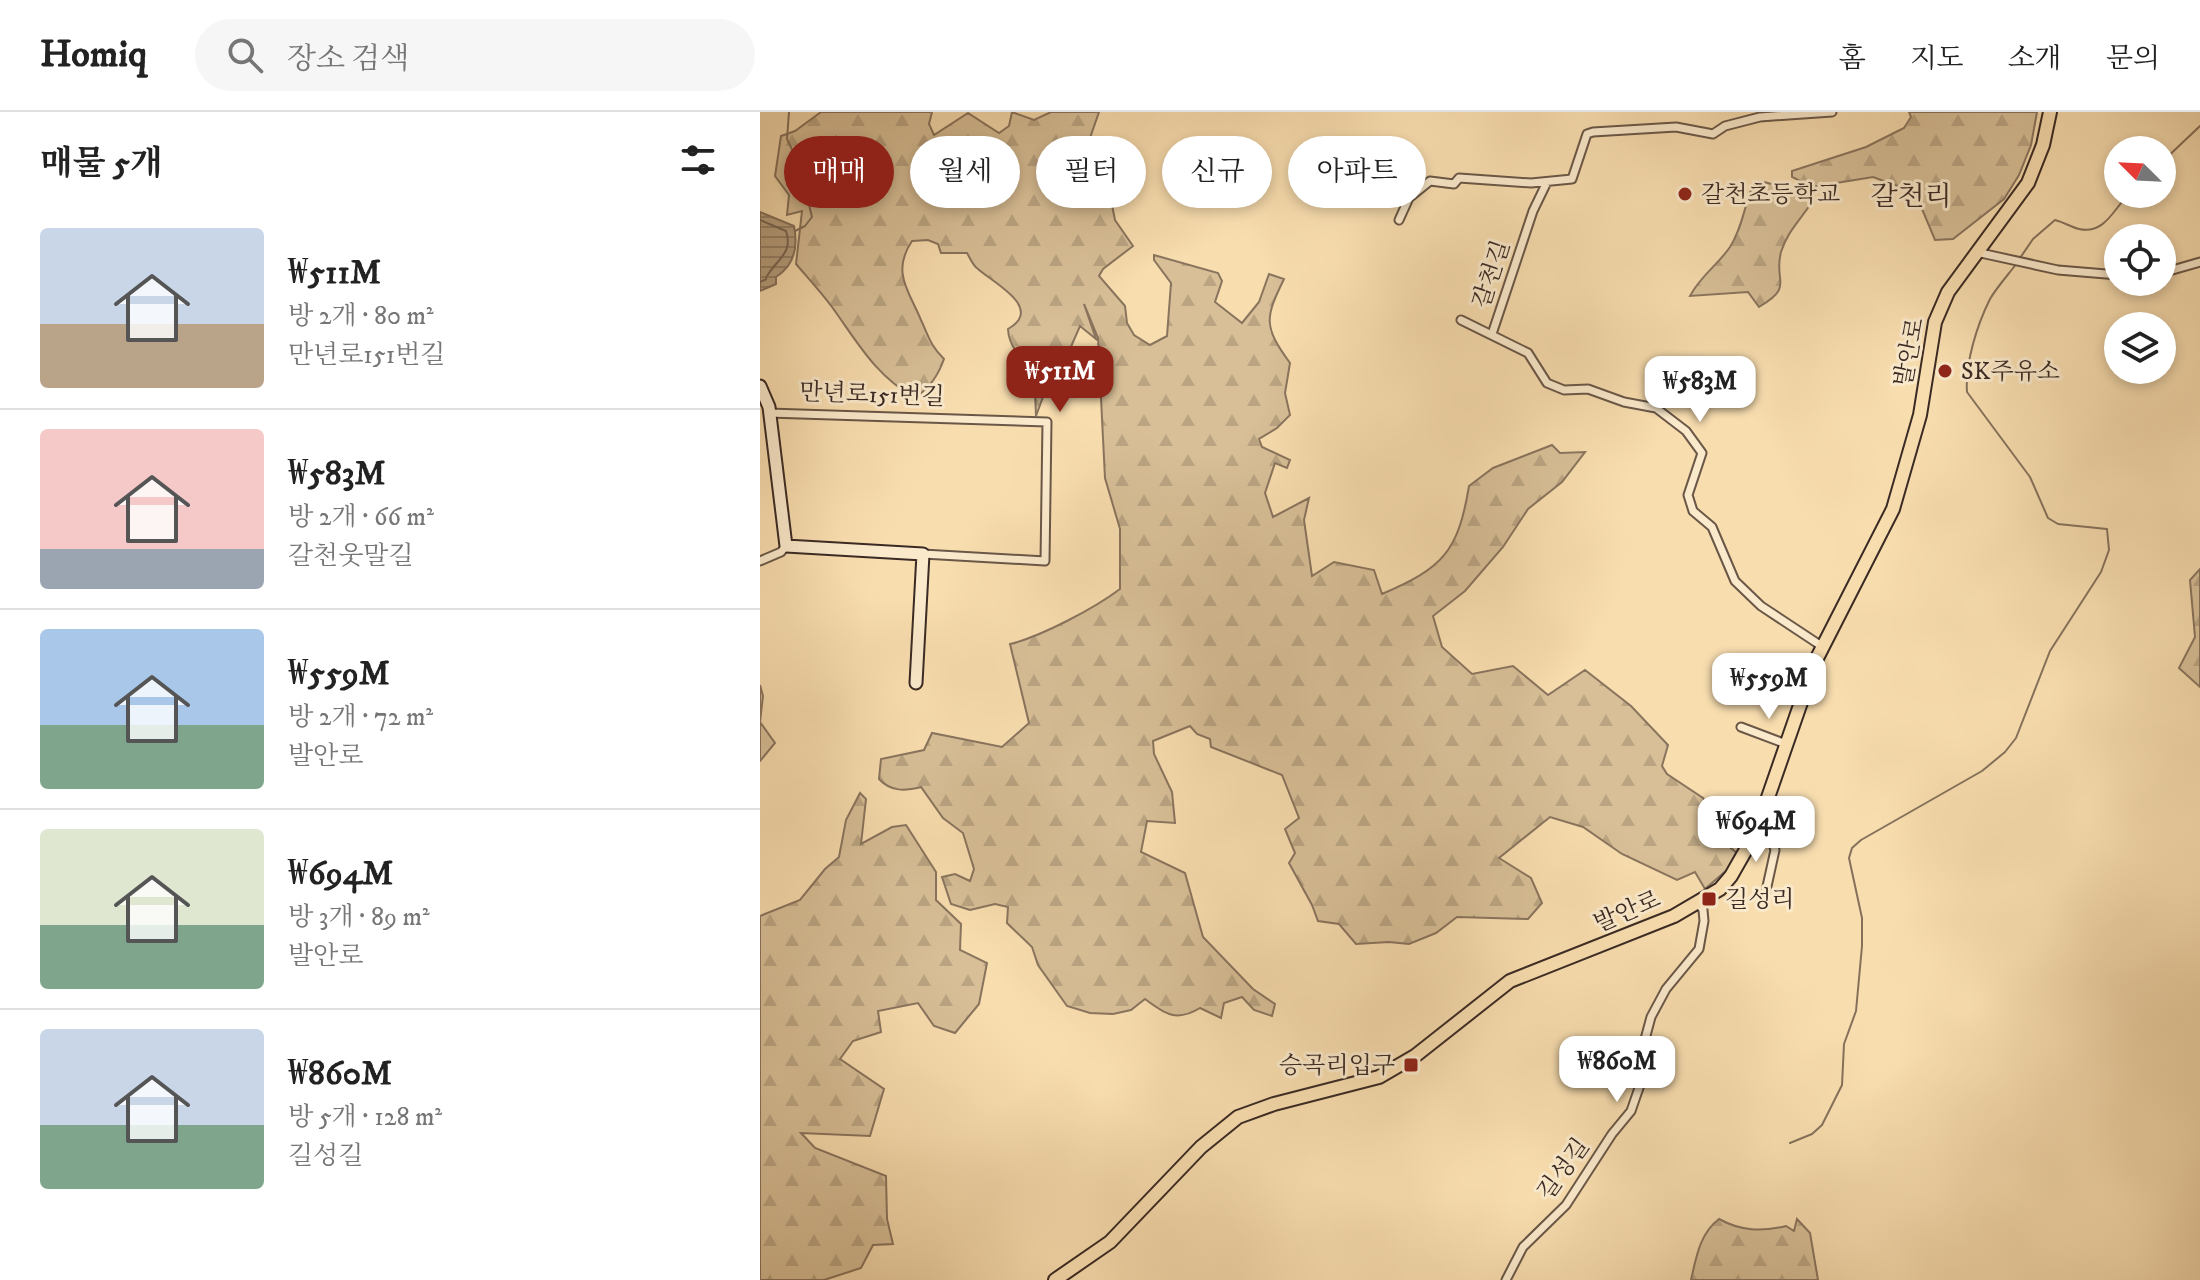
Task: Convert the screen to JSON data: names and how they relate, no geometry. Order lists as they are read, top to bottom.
{
  "streets": {
    "main road": ["발안로"],
    "street": ["갈천길", "만년로151번길", "길성길"]
  },
  "crossings": [
    ["발안로", "길성길"]
  ],
  "districts": ["갈천리"],
  "places": {
    "other": ["갈천초등학교", "SK주유소"],
    "transit": ["길성리", "승곡리입구"]
  },
  "north": "top left",
  "page": {
    "header": "Homiq",
    "search": "장소 검색",
    "nav": [
      "홈",
      "지도",
      "소개",
      "문의"
    ],
    "heading": "매물 5개",
    "chip": [
      "매매",
      "월세",
      "필터",
      "신규",
      "아파트"
    ],
    "list": [
      {
        "name": "₩511M",
        "note": "방 2개 · 80 m² · 만년로151번길"
      },
      {
        "name": "₩583M",
        "note": "방 2개 · 66 m² · 갈천웃말길"
      },
      {
        "name": "₩559M",
        "note": "방 2개 · 72 m² · 발안로"
      },
      {
        "name": "₩694M",
        "note": "방 3개 · 89 m² · 발안로"
      },
      {
        "name": "₩860M",
        "note": "방 5개 · 128 m² · 길성길"
      }
    ],
    "price": [
      "₩511M",
      "₩583M",
      "₩559M",
      "₩694M",
      "₩860M"
    ]
  }
}
